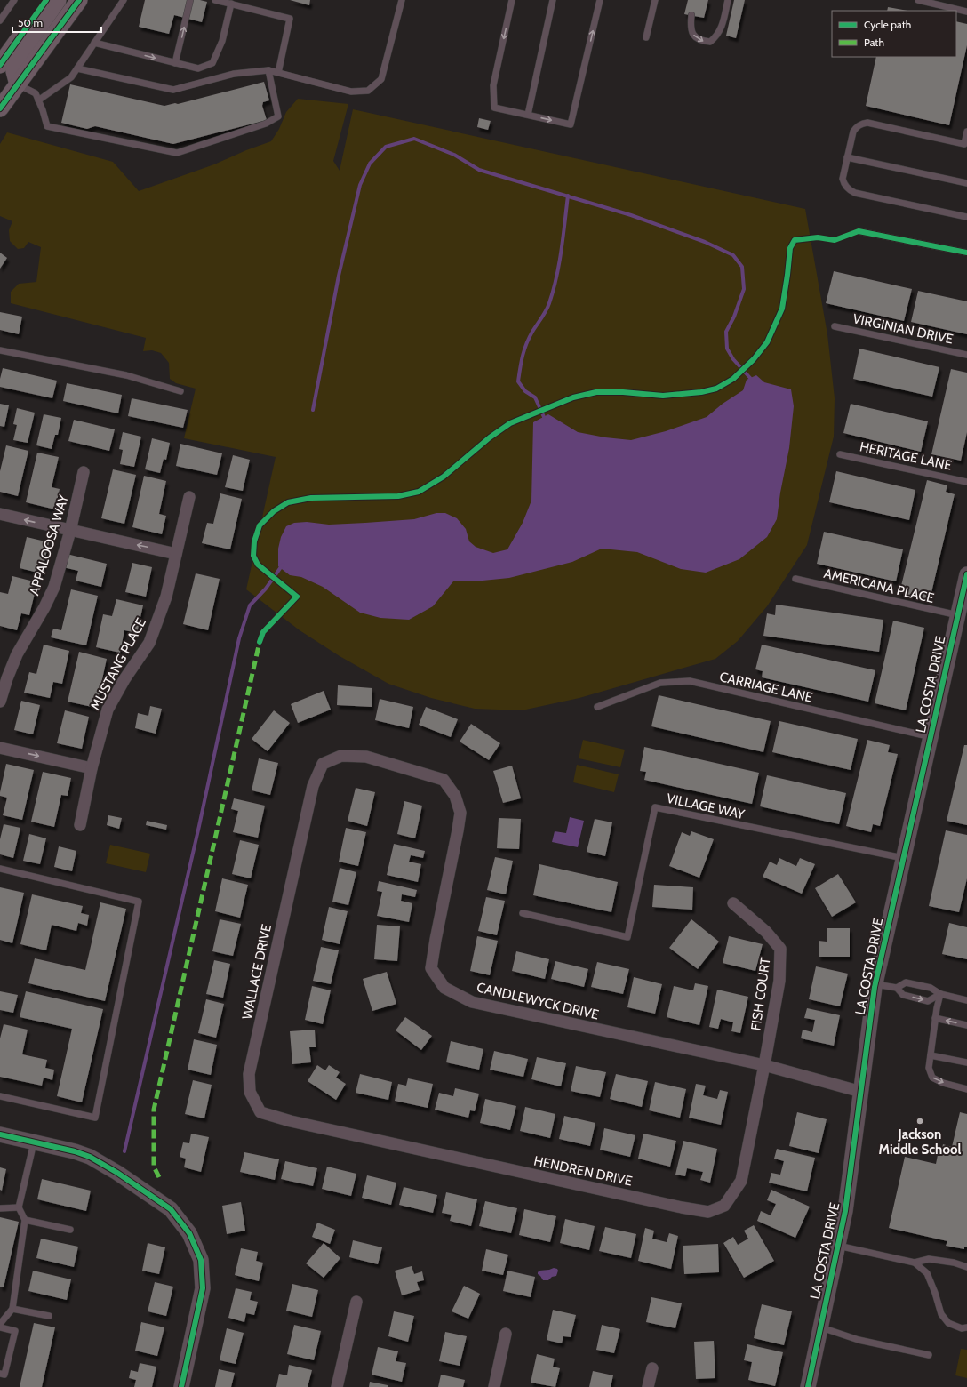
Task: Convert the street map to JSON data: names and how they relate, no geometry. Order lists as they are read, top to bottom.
{
  "streets": {
    "street": [
      "APPALOOSA WAY",
      "MUSTANG PLACE",
      "LA COSTA DRIVE",
      "WALLACE DRIVE",
      "FISH COURT",
      "CANDLEWYCK DRIVE",
      "HENDREN DRIVE"
    ],
    "lane": [
      "VIRGINIAN DRIVE",
      "HERITAGE LANE",
      "AMERICANA PLACE",
      "CARRIAGE LANE",
      "VILLAGE WAY"
    ]
  },
  "crossings": [
    ["AMERICANA PLACE", "LA COSTA DRIVE"],
    ["LA COSTA DRIVE", "CARRIAGE LANE"],
    ["LA COSTA DRIVE", "VILLAGE WAY"],
    ["LA COSTA DRIVE", "CANDLEWYCK DRIVE"],
    ["WALLACE DRIVE", "CANDLEWYCK DRIVE"],
    ["WALLACE DRIVE", "HENDREN DRIVE"],
    ["FISH COURT", "CANDLEWYCK DRIVE"],
    ["FISH COURT", "HENDREN DRIVE"],
    ["CANDLEWYCK DRIVE", "HENDREN DRIVE"]
  ],
  "places": ["Jackson Middle School"],
  "legend": ["Cycle path", "Path"],
  "scale_bar": "50 m"
}
